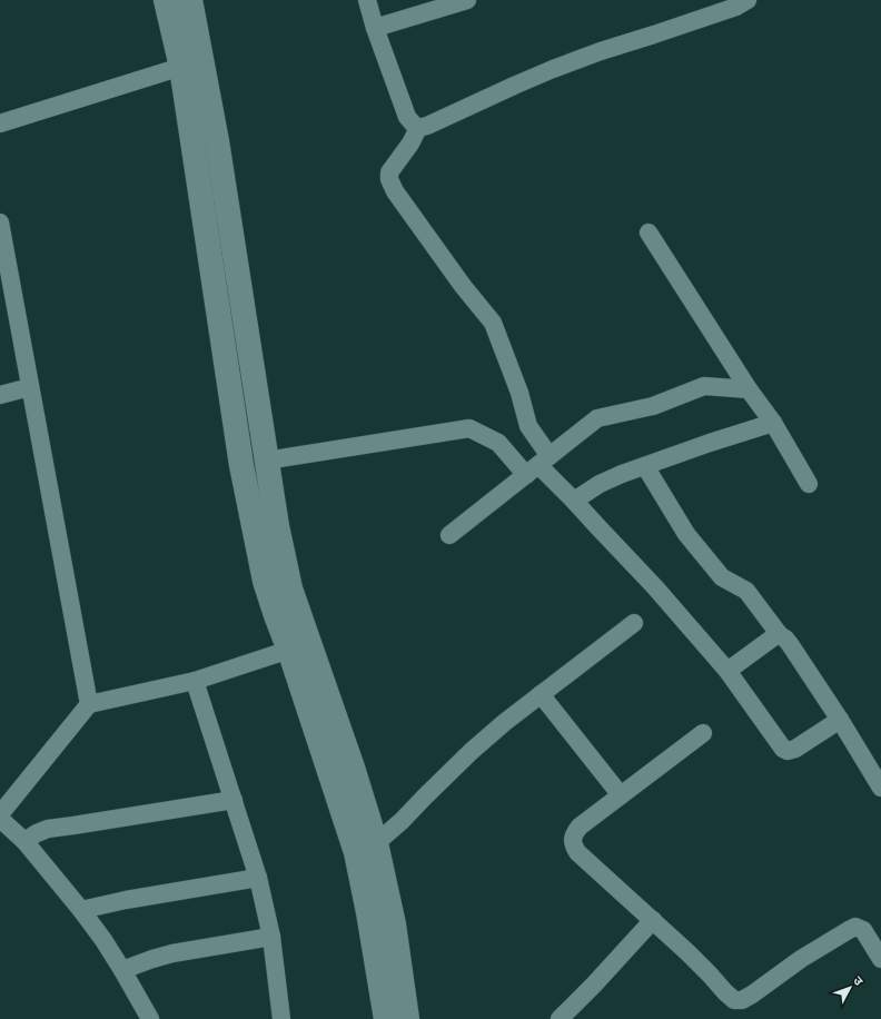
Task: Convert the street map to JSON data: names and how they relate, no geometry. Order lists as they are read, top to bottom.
{
  "north": "top right"
}
